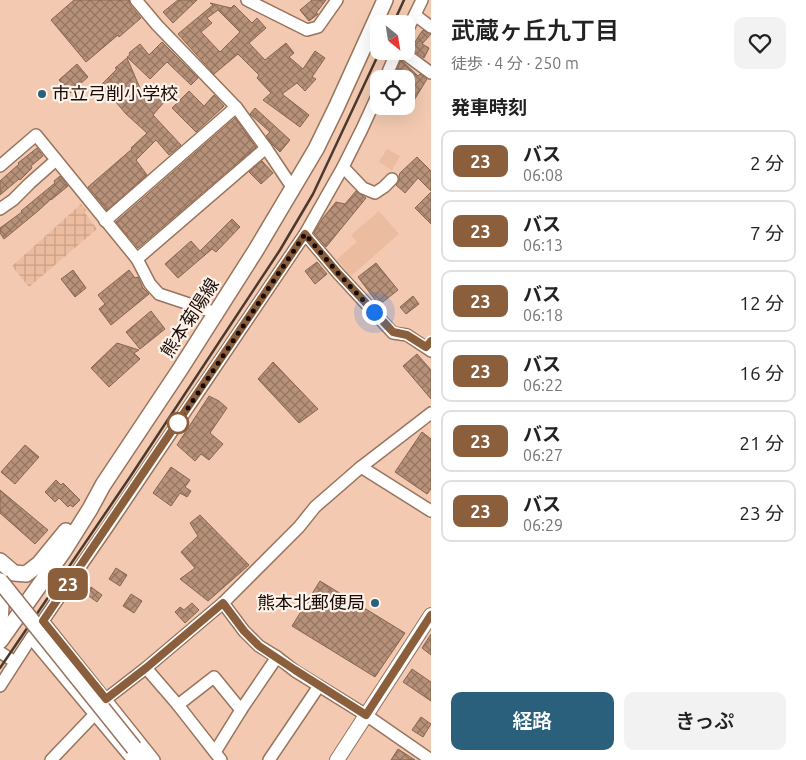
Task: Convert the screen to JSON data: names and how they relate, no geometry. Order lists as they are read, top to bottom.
{
  "streets": {
    "main road": ["熊本菊陽線"]
  },
  "places": ["市立弓削小学校", "熊本北郵便局"],
  "lines": ["bus line 23"],
  "north": "bottom right",
  "page": {
    "on_map": "23",
    "heading": [
      ["武蔵ヶ丘九丁目", "徒歩 · 4 分 · 250 m"],
      "発車時刻"
    ],
    "list": [
      {
        "mark": "23",
        "name": "バス",
        "note": "06:08",
        "value": "2 分"
      },
      {
        "mark": "23",
        "name": "バス",
        "note": "06:13",
        "value": "7 分"
      },
      {
        "mark": "23",
        "name": "バス",
        "note": "06:18",
        "value": "12 分"
      },
      {
        "mark": "23",
        "name": "バス",
        "note": "06:22",
        "value": "16 分"
      },
      {
        "mark": "23",
        "name": "バス",
        "note": "06:27",
        "value": "21 分"
      },
      {
        "mark": "23",
        "name": "バス",
        "note": "06:29",
        "value": "23 分"
      }
    ],
    "buttons": ["経路", "きっぷ"]
  }
}
